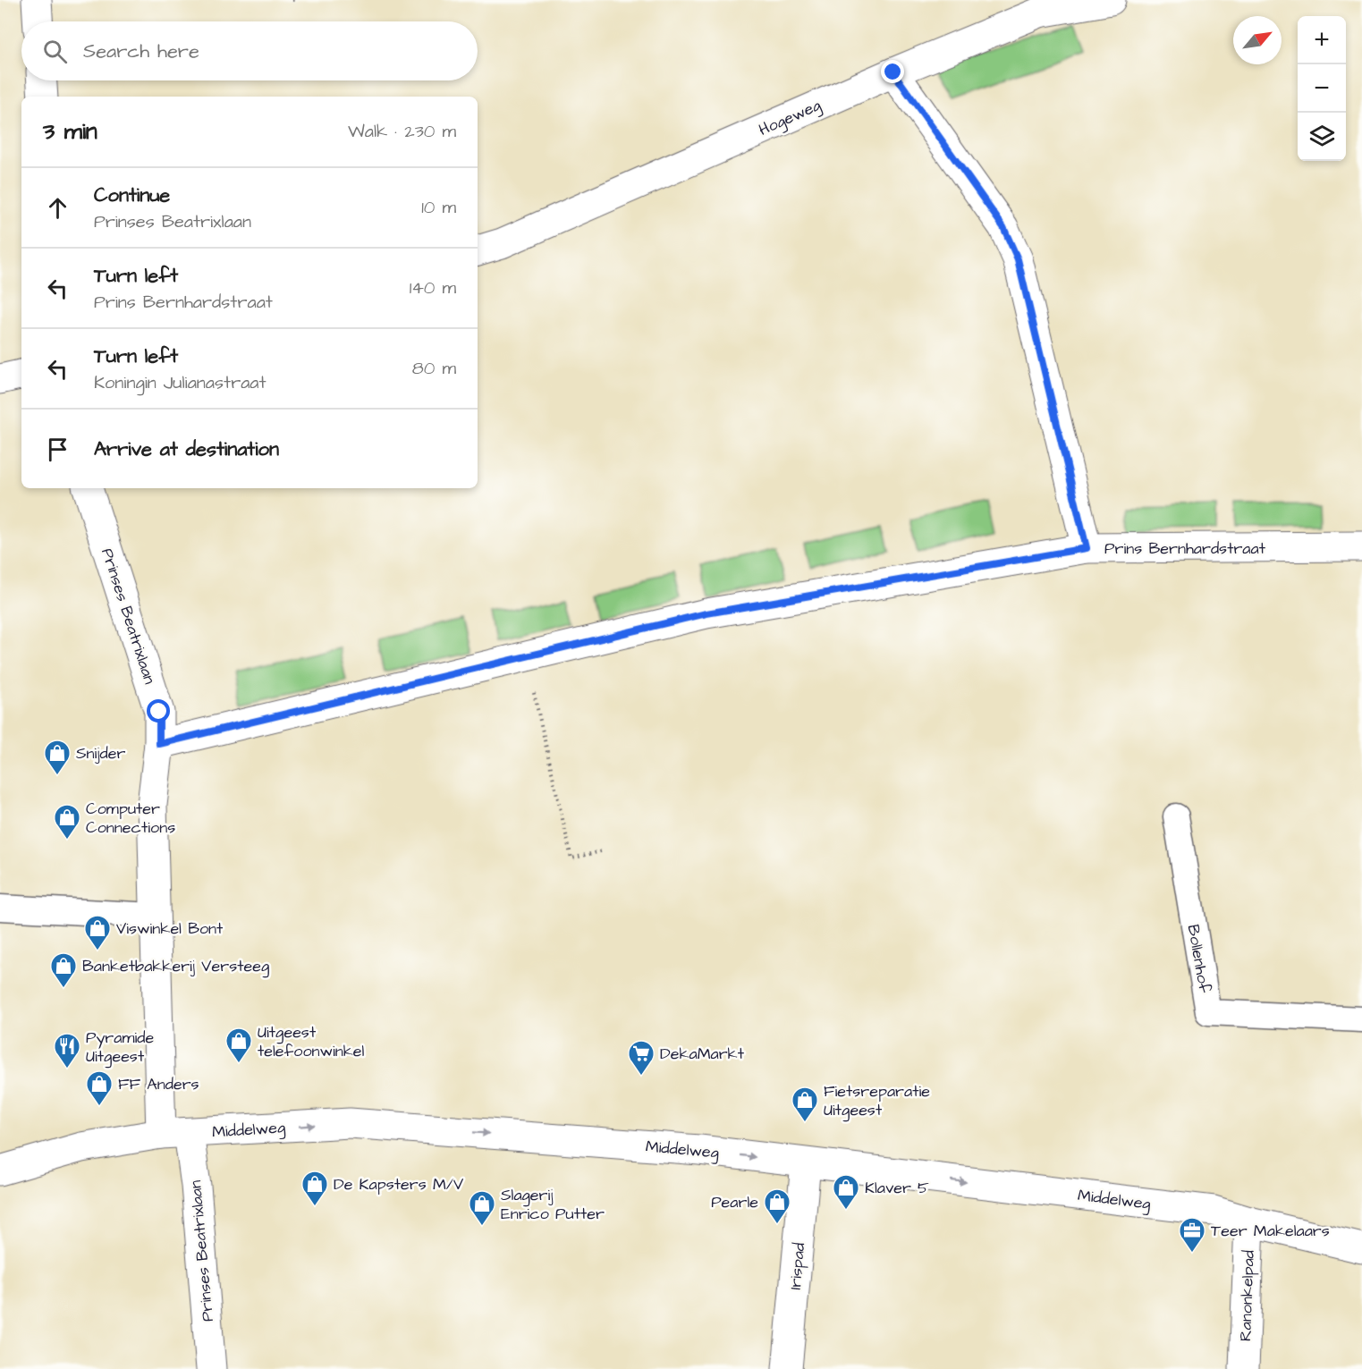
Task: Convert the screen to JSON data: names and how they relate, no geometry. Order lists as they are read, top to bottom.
{
  "streets": {
    "street": [
      "Hogeweg",
      "Prins Bernhardstraat",
      "Prinses Beatrixlaan",
      "Middelweg",
      "Irispad",
      "Ranonkelpad"
    ],
    "lane": ["Bollenhof"]
  },
  "crossings": [
    ["Prins Bernhardstraat", "Prinses Beatrixlaan"],
    ["Prinses Beatrixlaan", "Middelweg"],
    ["Middelweg", "Irispad"],
    ["Middelweg", "Ranonkelpad"]
  ],
  "one_way": ["Middelweg"],
  "places": {
    "shop": [
      "Snijder",
      "Computer Connections",
      "Viswinkel Bont",
      "Banketbakkerij Versteeg",
      "Uitgeest telefoonwinkel",
      "FF Anders",
      "Fietsreparatie Uitgeest",
      "De Kapsters M/V",
      "Klaver 5",
      "Pearle",
      "Slagerij Enrico Putter"
    ],
    "restaurant": ["Pyramide Uitgeest"],
    "supermarket": ["DekaMarkt"],
    "office": ["Teer Makelaars"]
  },
  "north": "top right",
  "page": {
    "map_buttons": ["+", "−"],
    "search": "Search here",
    "heading": ["3 min", "Walk · 230 m"],
    "list": [
      ["Continue", "Prinses Beatrixlaan", "10 m"],
      ["Turn left", "Prins Bernhardstraat", "140 m"],
      ["Turn left", "Koningin Julianastraat", "80 m"],
      "Arrive at destination"
    ]
  }
}
